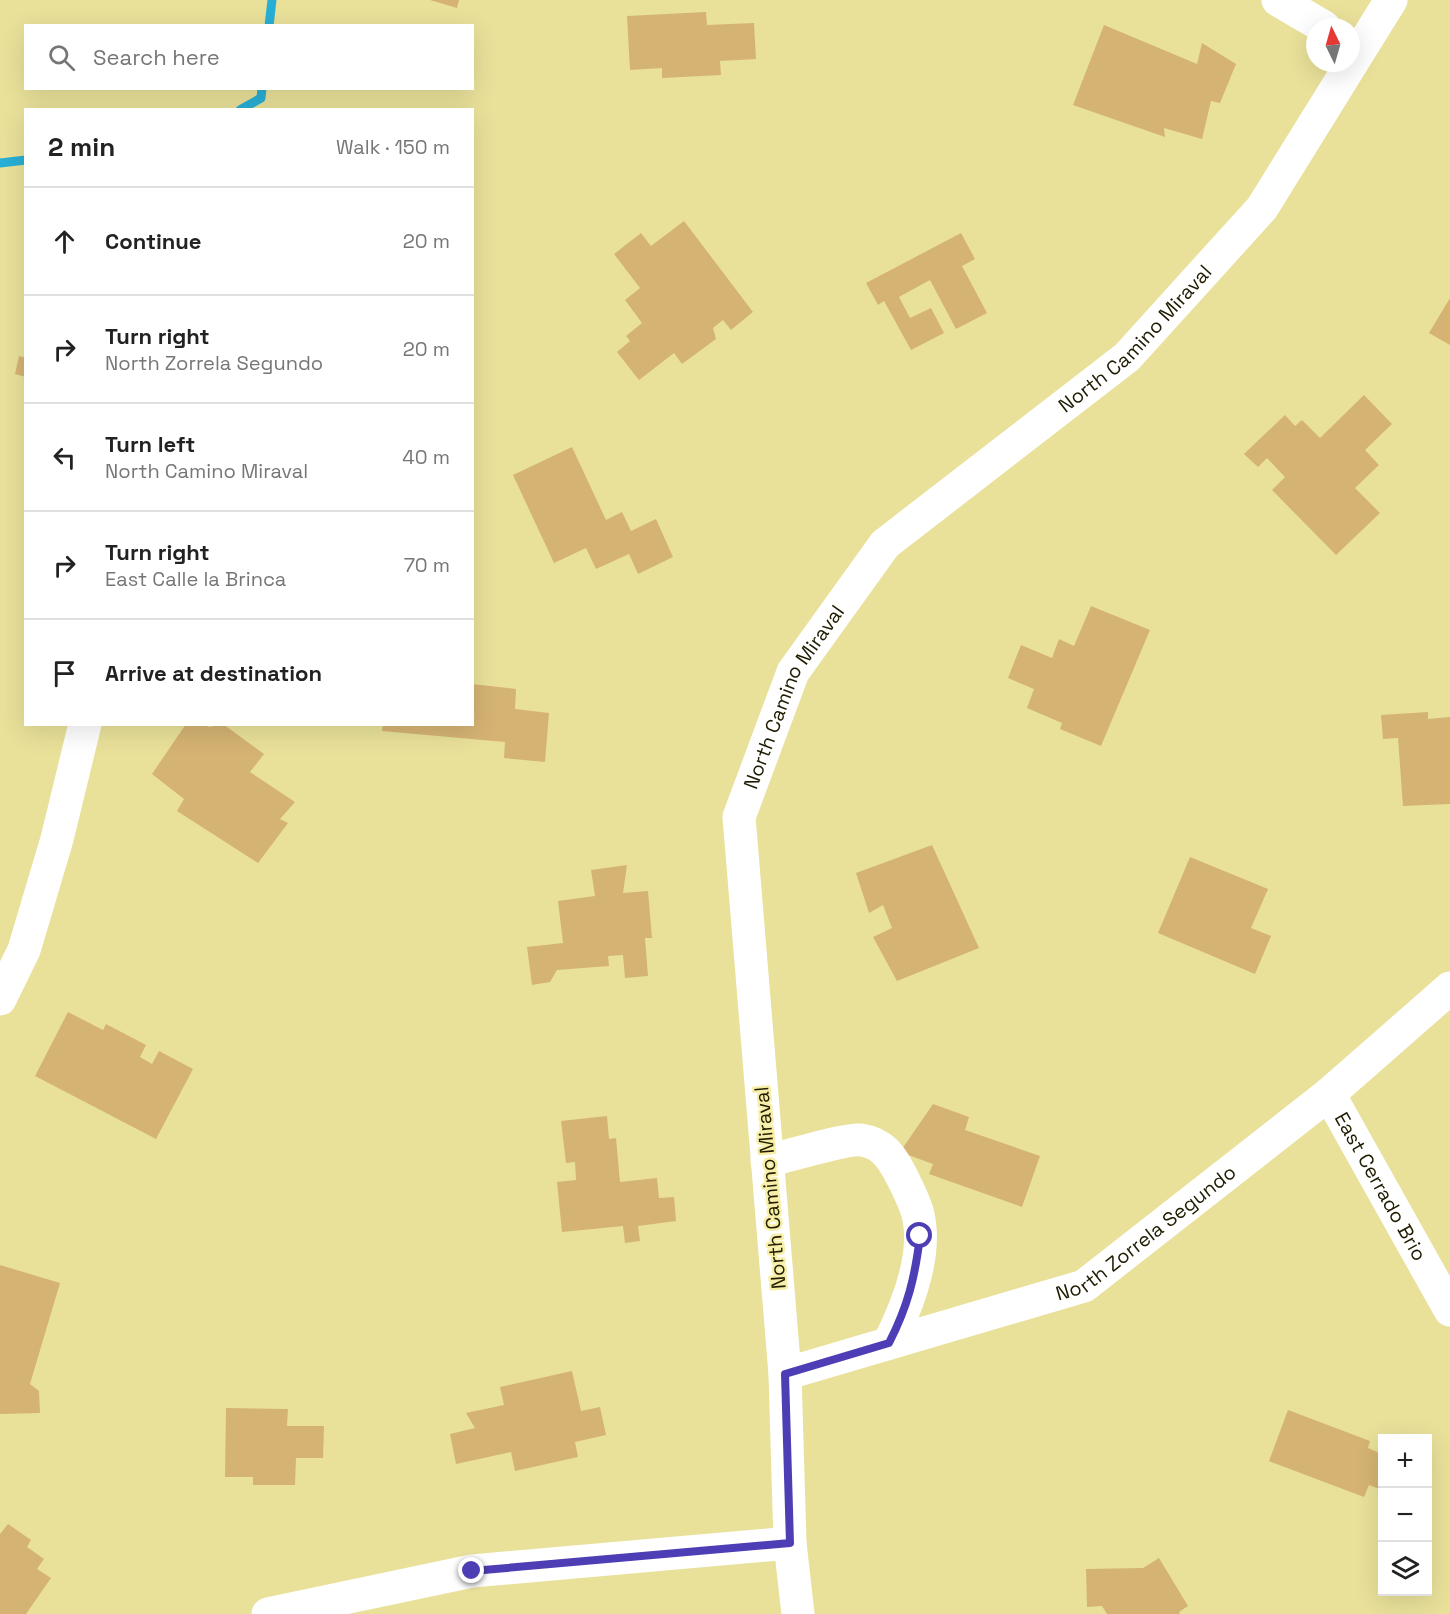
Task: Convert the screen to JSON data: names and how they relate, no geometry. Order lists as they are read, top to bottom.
{
  "streets": {
    "street": ["North Camino Miraval", "East Cerrado Brio", "North Zorrela Segundo"]
  },
  "crossings": [
    ["North Camino Miraval", "North Zorrela Segundo"],
    ["East Cerrado Brio", "North Zorrela Segundo"]
  ],
  "north": "top",
  "page": {
    "search": "Search here",
    "heading": ["2 min", "Walk · 150 m"],
    "list": [
      ["Continue", "20 m"],
      ["Turn right", "North Zorrela Segundo", "20 m"],
      ["Turn left", "North Camino Miraval", "40 m"],
      ["Turn right", "East Calle la Brinca", "70 m"],
      "Arrive at destination"
    ],
    "map_buttons": ["+", "−"]
  }
}
